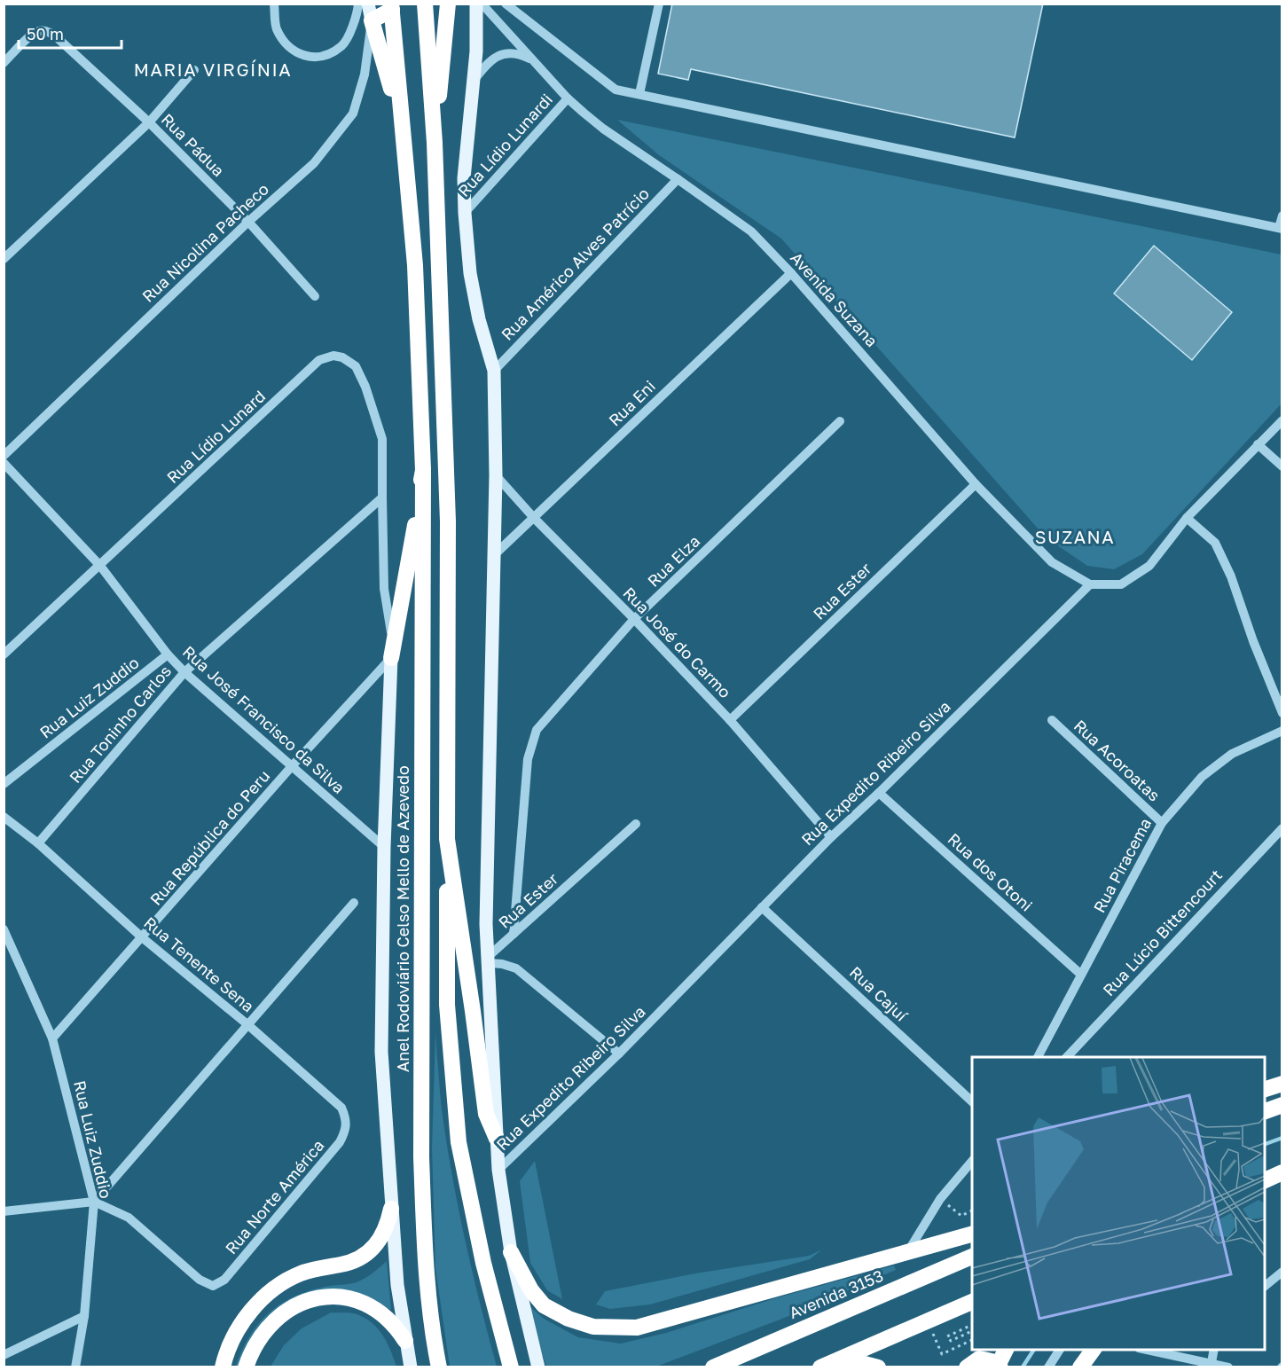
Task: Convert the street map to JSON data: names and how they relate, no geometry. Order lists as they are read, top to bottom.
{
  "streets": {
    "highway": ["Anel Rodoviário Celso Mello de Azevedo", "Avenida 3153"],
    "street": [
      "Rua Pádua",
      "Rua Lídio Lunardi",
      "Rua Nicolina Pacheco",
      "Rua Américo Alves Patrício",
      "Avenida Suzana",
      "Rua Eni",
      "Rua Lídio Lunard",
      "Rua Elza",
      "Rua Ester",
      "Rua José do Carmo",
      "Rua Luiz Zuddio",
      "Rua José Francisco da Silva",
      "Rua Toninho Carlos",
      "Rua Acoroatas",
      "Rua Expedito Ribeiro Silva",
      "Rua República do Peru",
      "Rua Piracema",
      "Rua dos Otoni",
      "Rua Lúcio Bittencourt",
      "Rua Tenente Sena",
      "Rua Cajuí",
      "Rua Norte América"
    ]
  },
  "crossings": [
    ["Rua Pádua", "Rua Nicolina Pacheco"],
    ["Rua Lídio Lunardi", "Avenida Suzana"],
    ["Rua Américo Alves Patrício", "Avenida Suzana"],
    ["Avenida Suzana", "Rua Eni"],
    ["Avenida Suzana", "Rua Ester"],
    ["Avenida Suzana", "Rua Expedito Ribeiro Silva"],
    ["Rua Eni", "Rua José do Carmo"],
    ["Rua Lídio Lunard", "Rua José Francisco da Silva"],
    ["Rua Lídio Lunard", "Rua Toninho Carlos"],
    ["Rua Lídio Lunard", "Rua República do Peru"],
    ["Rua Lídio Lunard", "Anel Rodoviário Celso Mello de Azevedo"],
    ["Rua Elza", "Rua Ester"],
    ["Rua Elza", "Rua José do Carmo"],
    ["Rua Ester", "Rua José do Carmo"],
    ["Rua José do Carmo", "Rua Expedito Ribeiro Silva"],
    ["Rua Luiz Zuddio", "Rua José Francisco da Silva"],
    ["Rua Luiz Zuddio", "Rua República do Peru"],
    ["Rua Luiz Zuddio", "Rua Norte América"],
    ["Rua José Francisco da Silva", "Rua Toninho Carlos"],
    ["Rua José Francisco da Silva", "Rua República do Peru"],
    ["Rua José Francisco da Silva", "Anel Rodoviário Celso Mello de Azevedo"],
    ["Rua Toninho Carlos", "Rua Tenente Sena"],
    ["Rua Acoroatas", "Rua Piracema"],
    ["Rua Expedito Ribeiro Silva", "Rua dos Otoni"],
    ["Rua Expedito Ribeiro Silva", "Rua Cajuí"],
    ["Rua República do Peru", "Anel Rodoviário Celso Mello de Azevedo"],
    ["Rua República do Peru", "Rua Tenente Sena"],
    ["Rua Piracema", "Rua dos Otoni"],
    ["Rua Tenente Sena", "Rua Norte América"]
  ],
  "districts": ["MARIA VIRGÍNIA", "SUZANA"],
  "scale_bar": "50 m"
}
